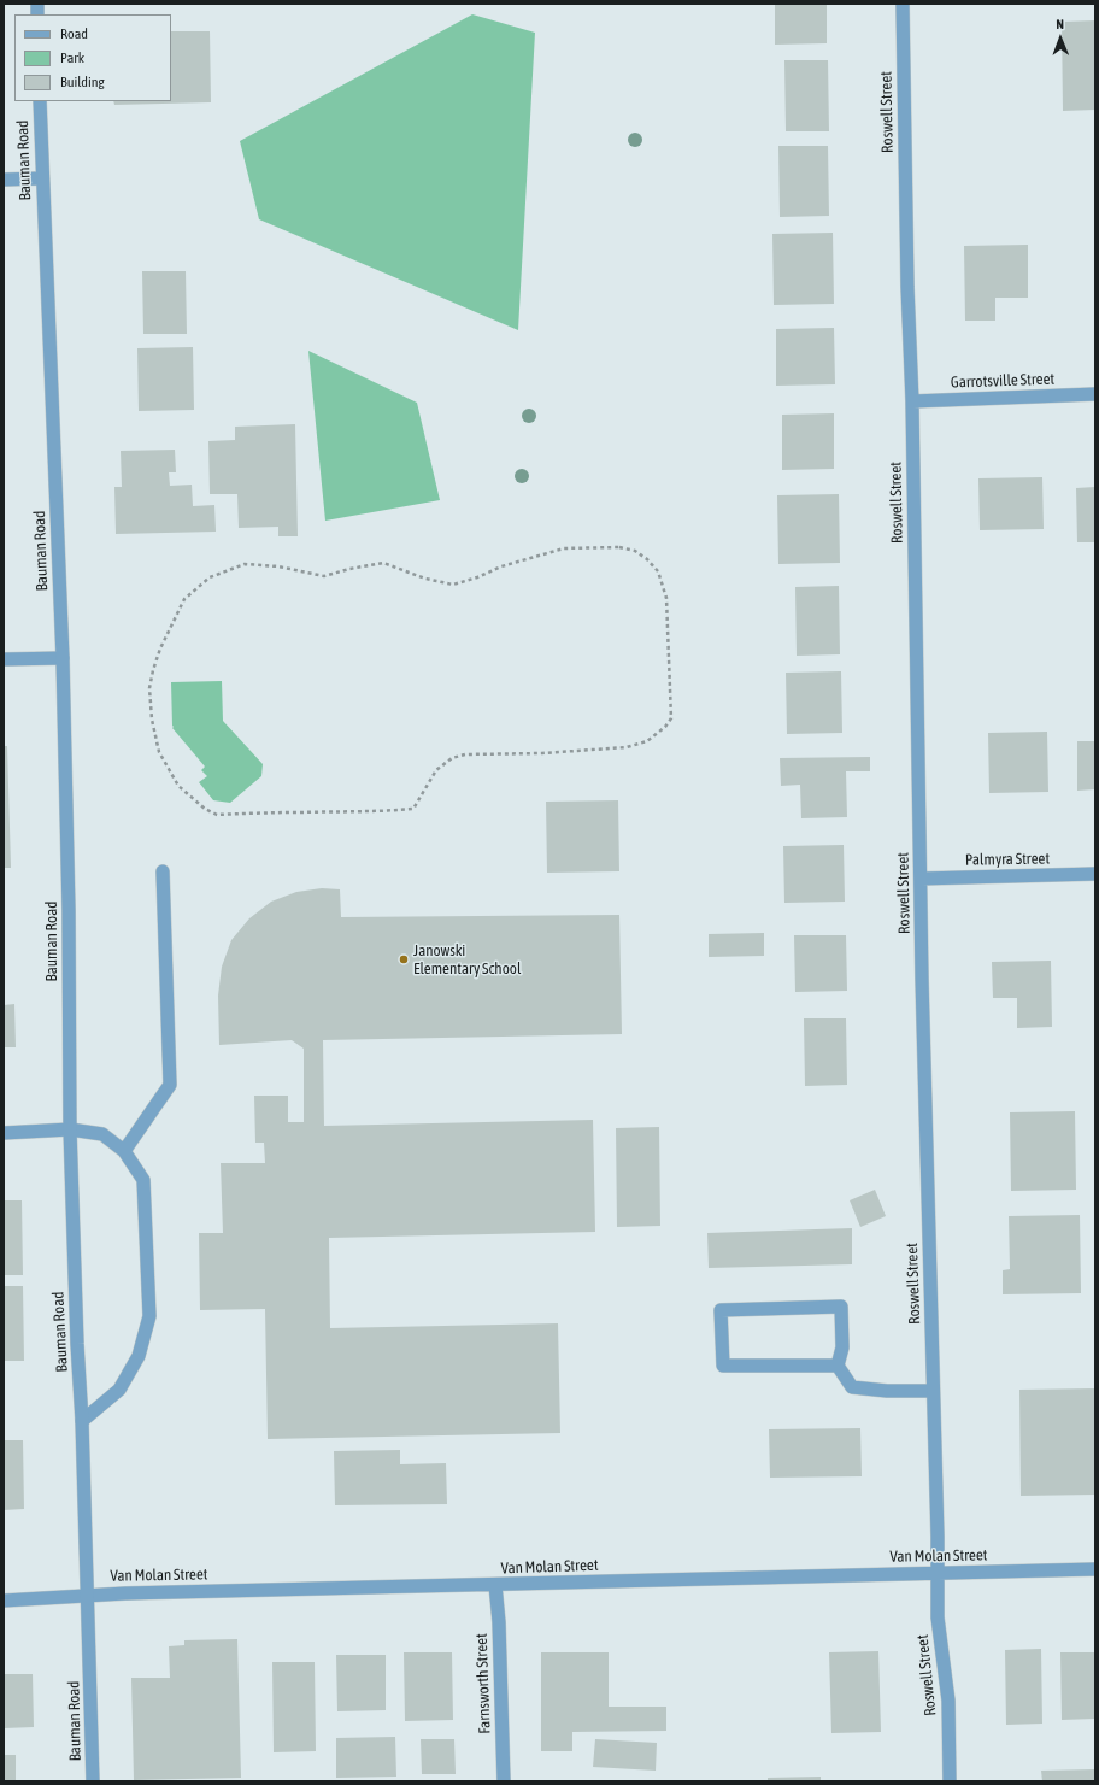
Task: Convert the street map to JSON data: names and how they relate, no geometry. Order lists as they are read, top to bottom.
{
  "streets": {
    "street": [
      "Roswell Street",
      "Bauman Road",
      "Garrotsville Street",
      "Palmyra Street",
      "Van Molan Street",
      "Farnsworth Street"
    ]
  },
  "crossings": [
    ["Roswell Street", "Garrotsville Street"],
    ["Roswell Street", "Palmyra Street"],
    ["Roswell Street", "Van Molan Street"],
    ["Bauman Road", "Van Molan Street"],
    ["Van Molan Street", "Farnsworth Street"]
  ],
  "places": ["Janowski Elementary School"],
  "legend": ["Road", "Park", "Building"],
  "north": "top"
}
